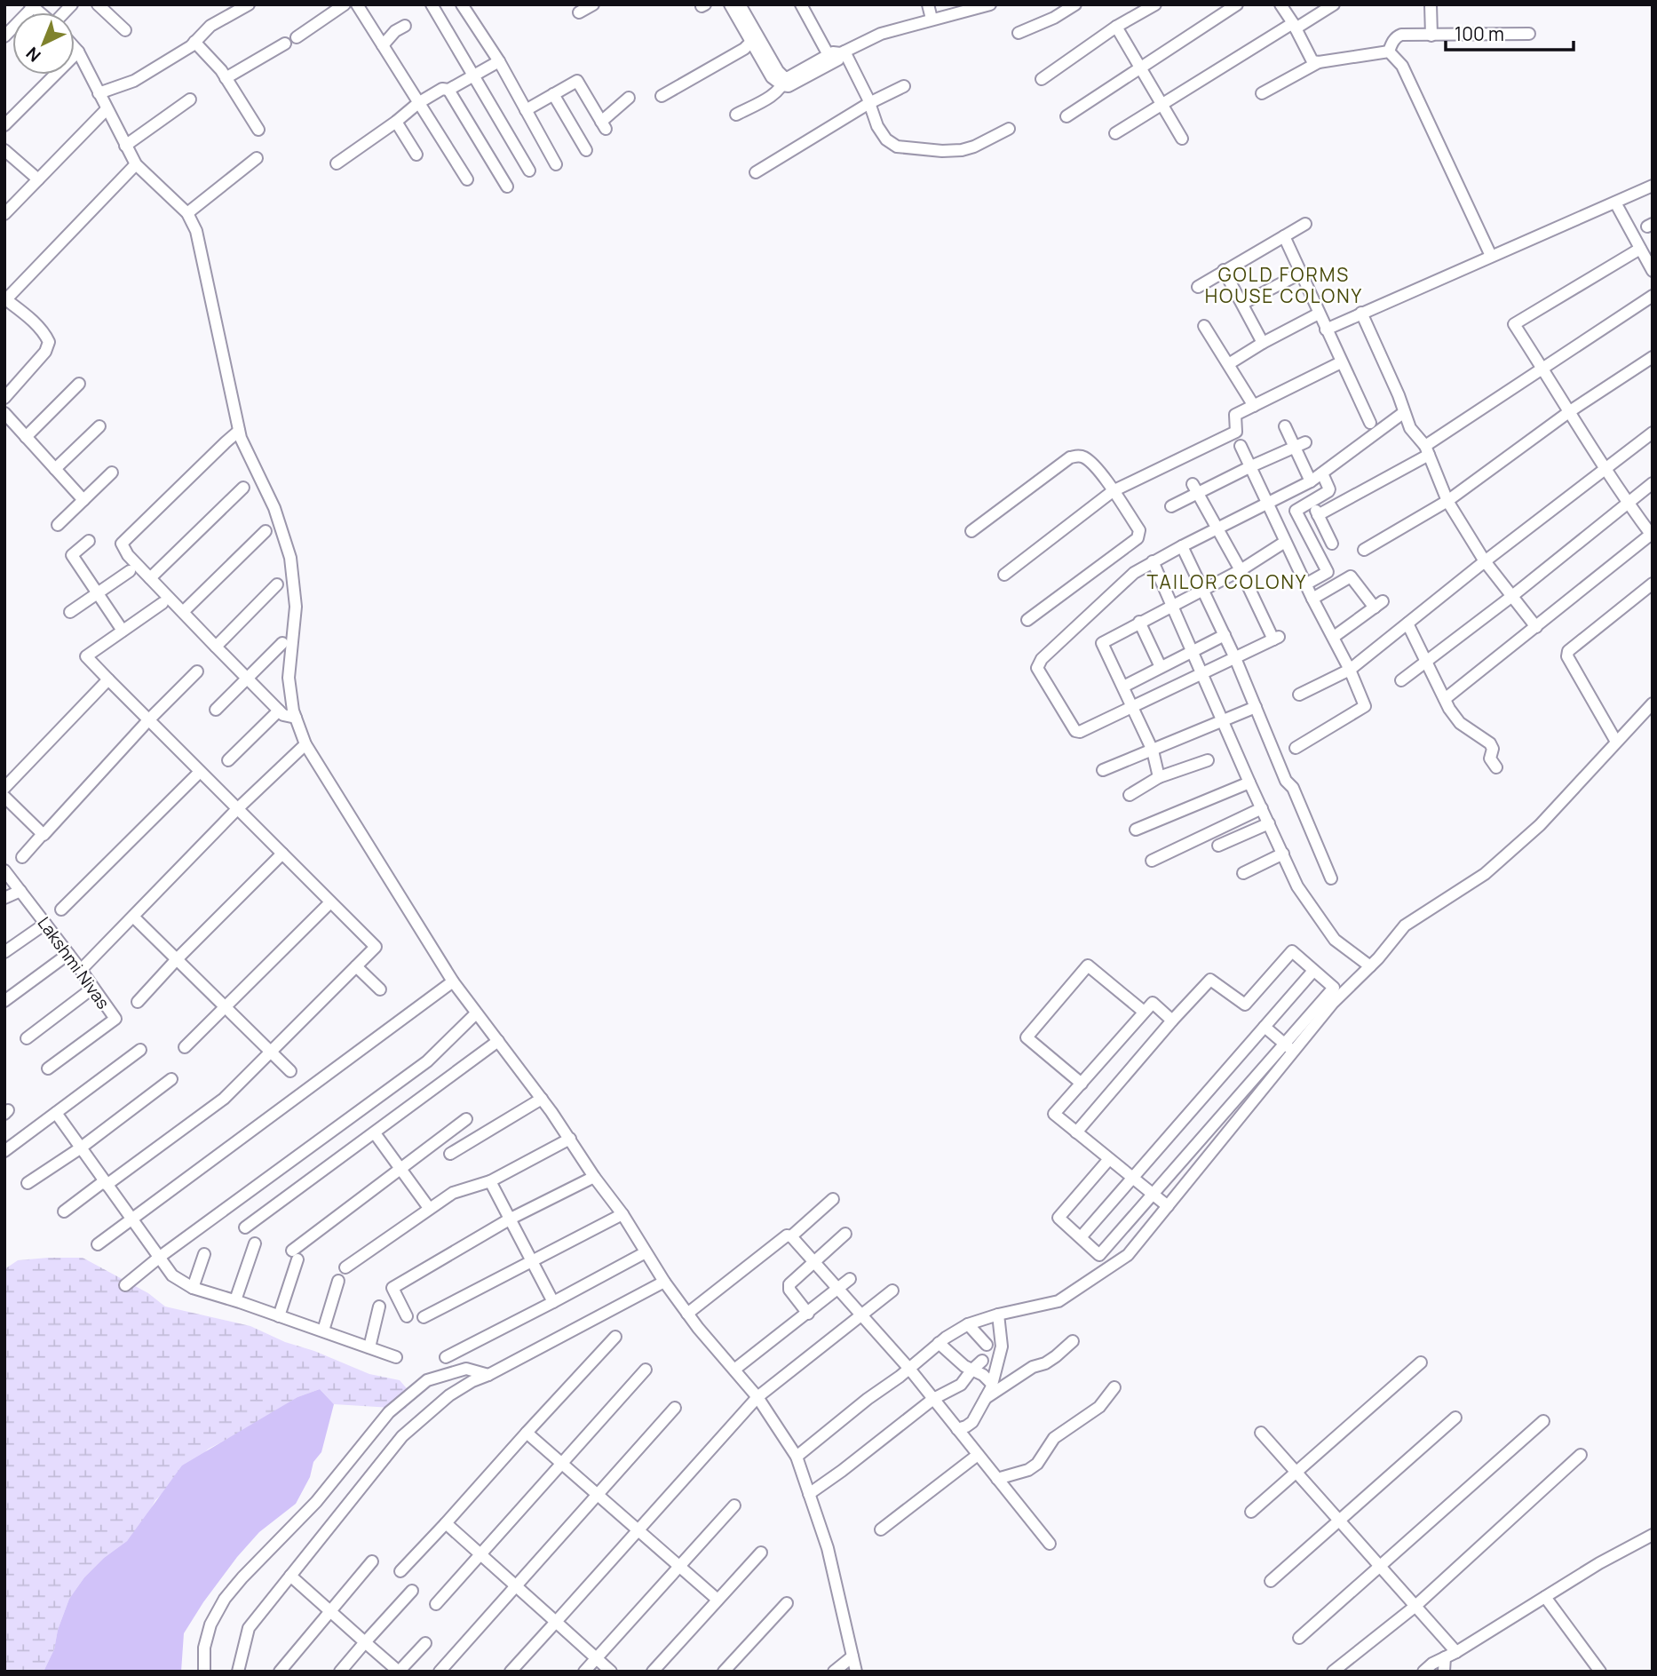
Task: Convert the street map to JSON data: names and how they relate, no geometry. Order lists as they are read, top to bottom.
{
  "streets": {
    "street": ["Lakshmi Nivas"]
  },
  "districts": ["GOLD FORMS HOUSE COLONY", "TAILOR COLONY"],
  "scale_bar": "100 m",
  "north": "bottom left"
}
